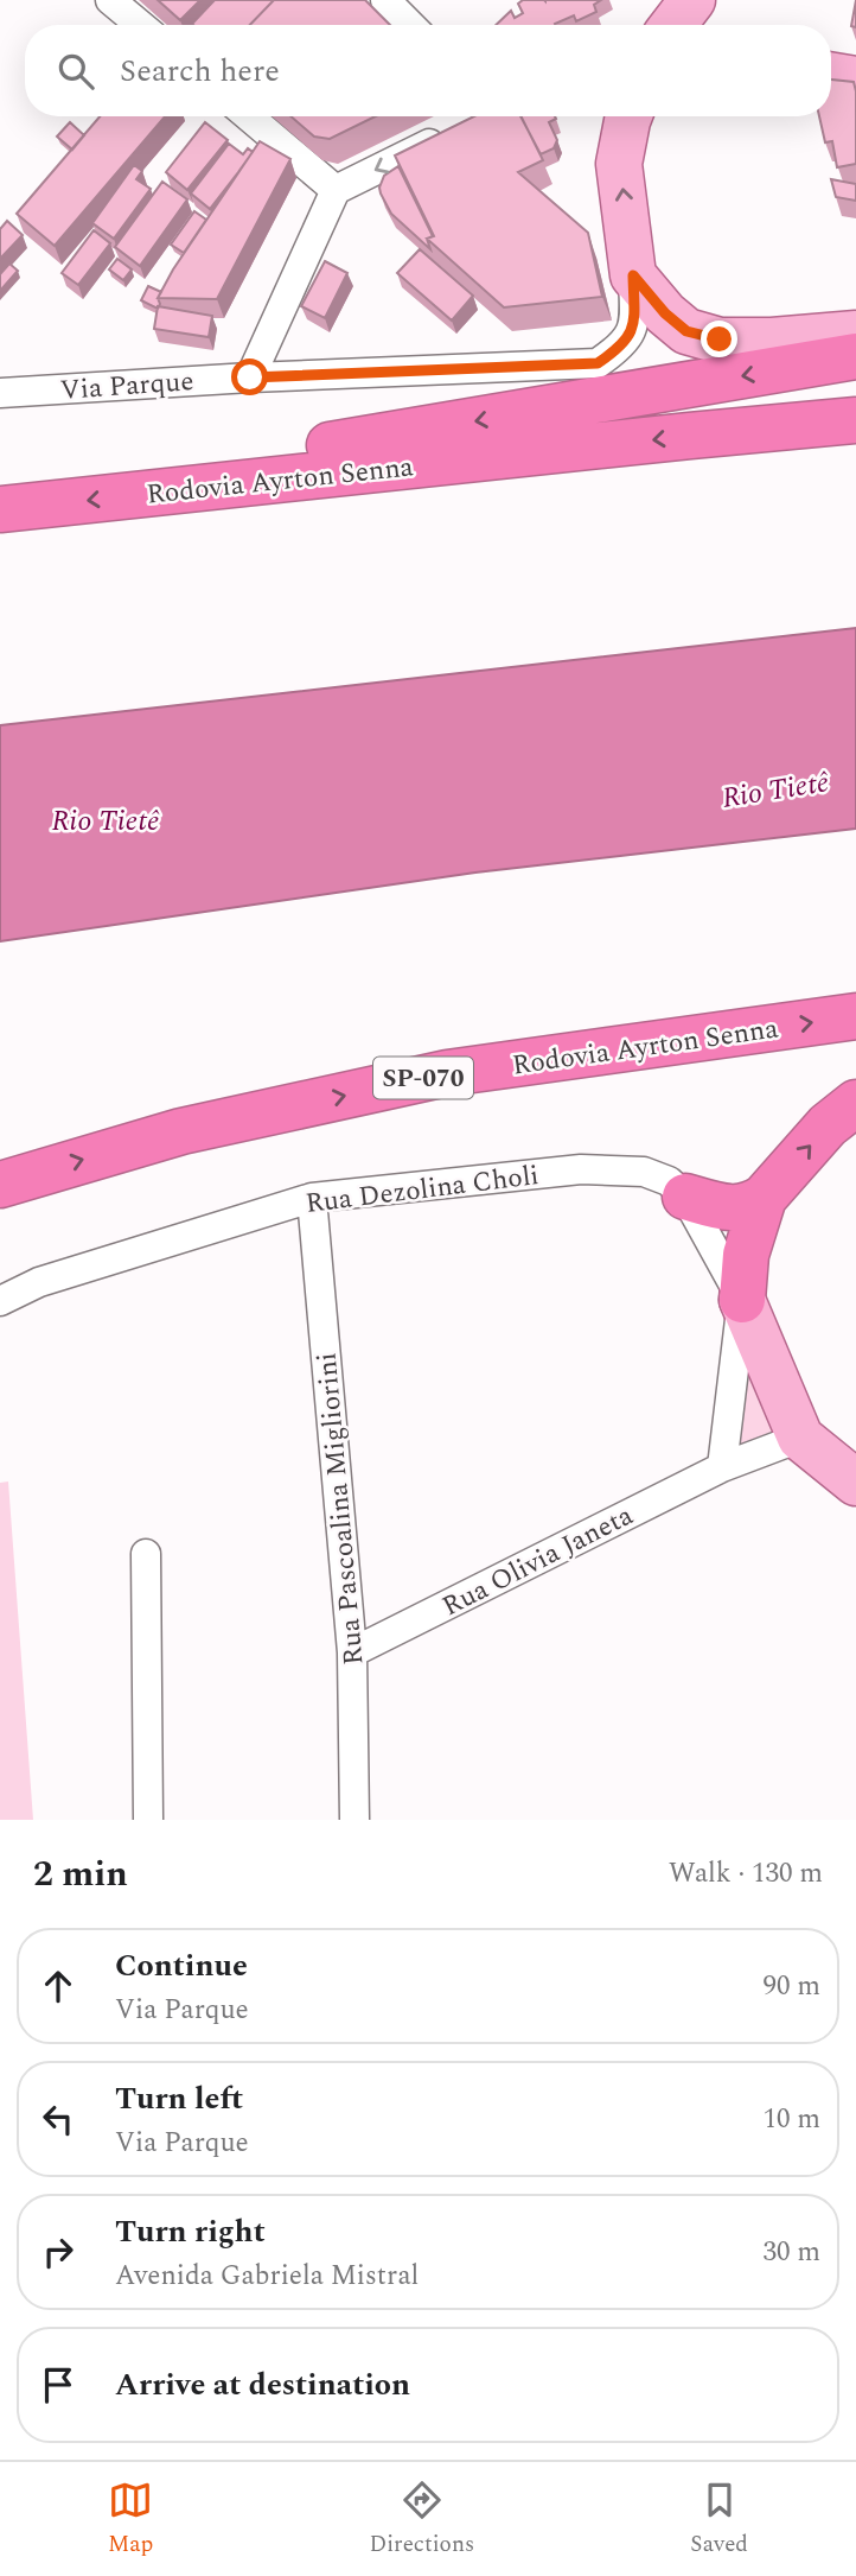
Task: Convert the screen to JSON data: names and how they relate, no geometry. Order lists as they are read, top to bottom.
{
  "streets": {
    "highway": ["Rodovia Ayrton Senna", "SP-070"],
    "street": [
      "Via Parque",
      "Rua Dezolina Choli",
      "Rua Pascoalina Migliorini",
      "Rua Olivia Janeta"
    ]
  },
  "crossings": [
    ["Rua Dezolina Choli", "Rua Pascoalina Migliorini"],
    ["Rua Pascoalina Migliorini", "Rua Olivia Janeta"]
  ],
  "water": ["Rio Tietê"],
  "page": {
    "search": "Search here",
    "heading": ["2 min", "Walk · 130 m"],
    "list": [
      ["Continue", "Via Parque", "90 m"],
      ["Turn left", "Via Parque", "10 m"],
      ["Turn right", "Avenida Gabriela Mistral", "30 m"],
      "Arrive at destination"
    ],
    "nav": ["Map", "Directions", "Saved"]
  }
}
